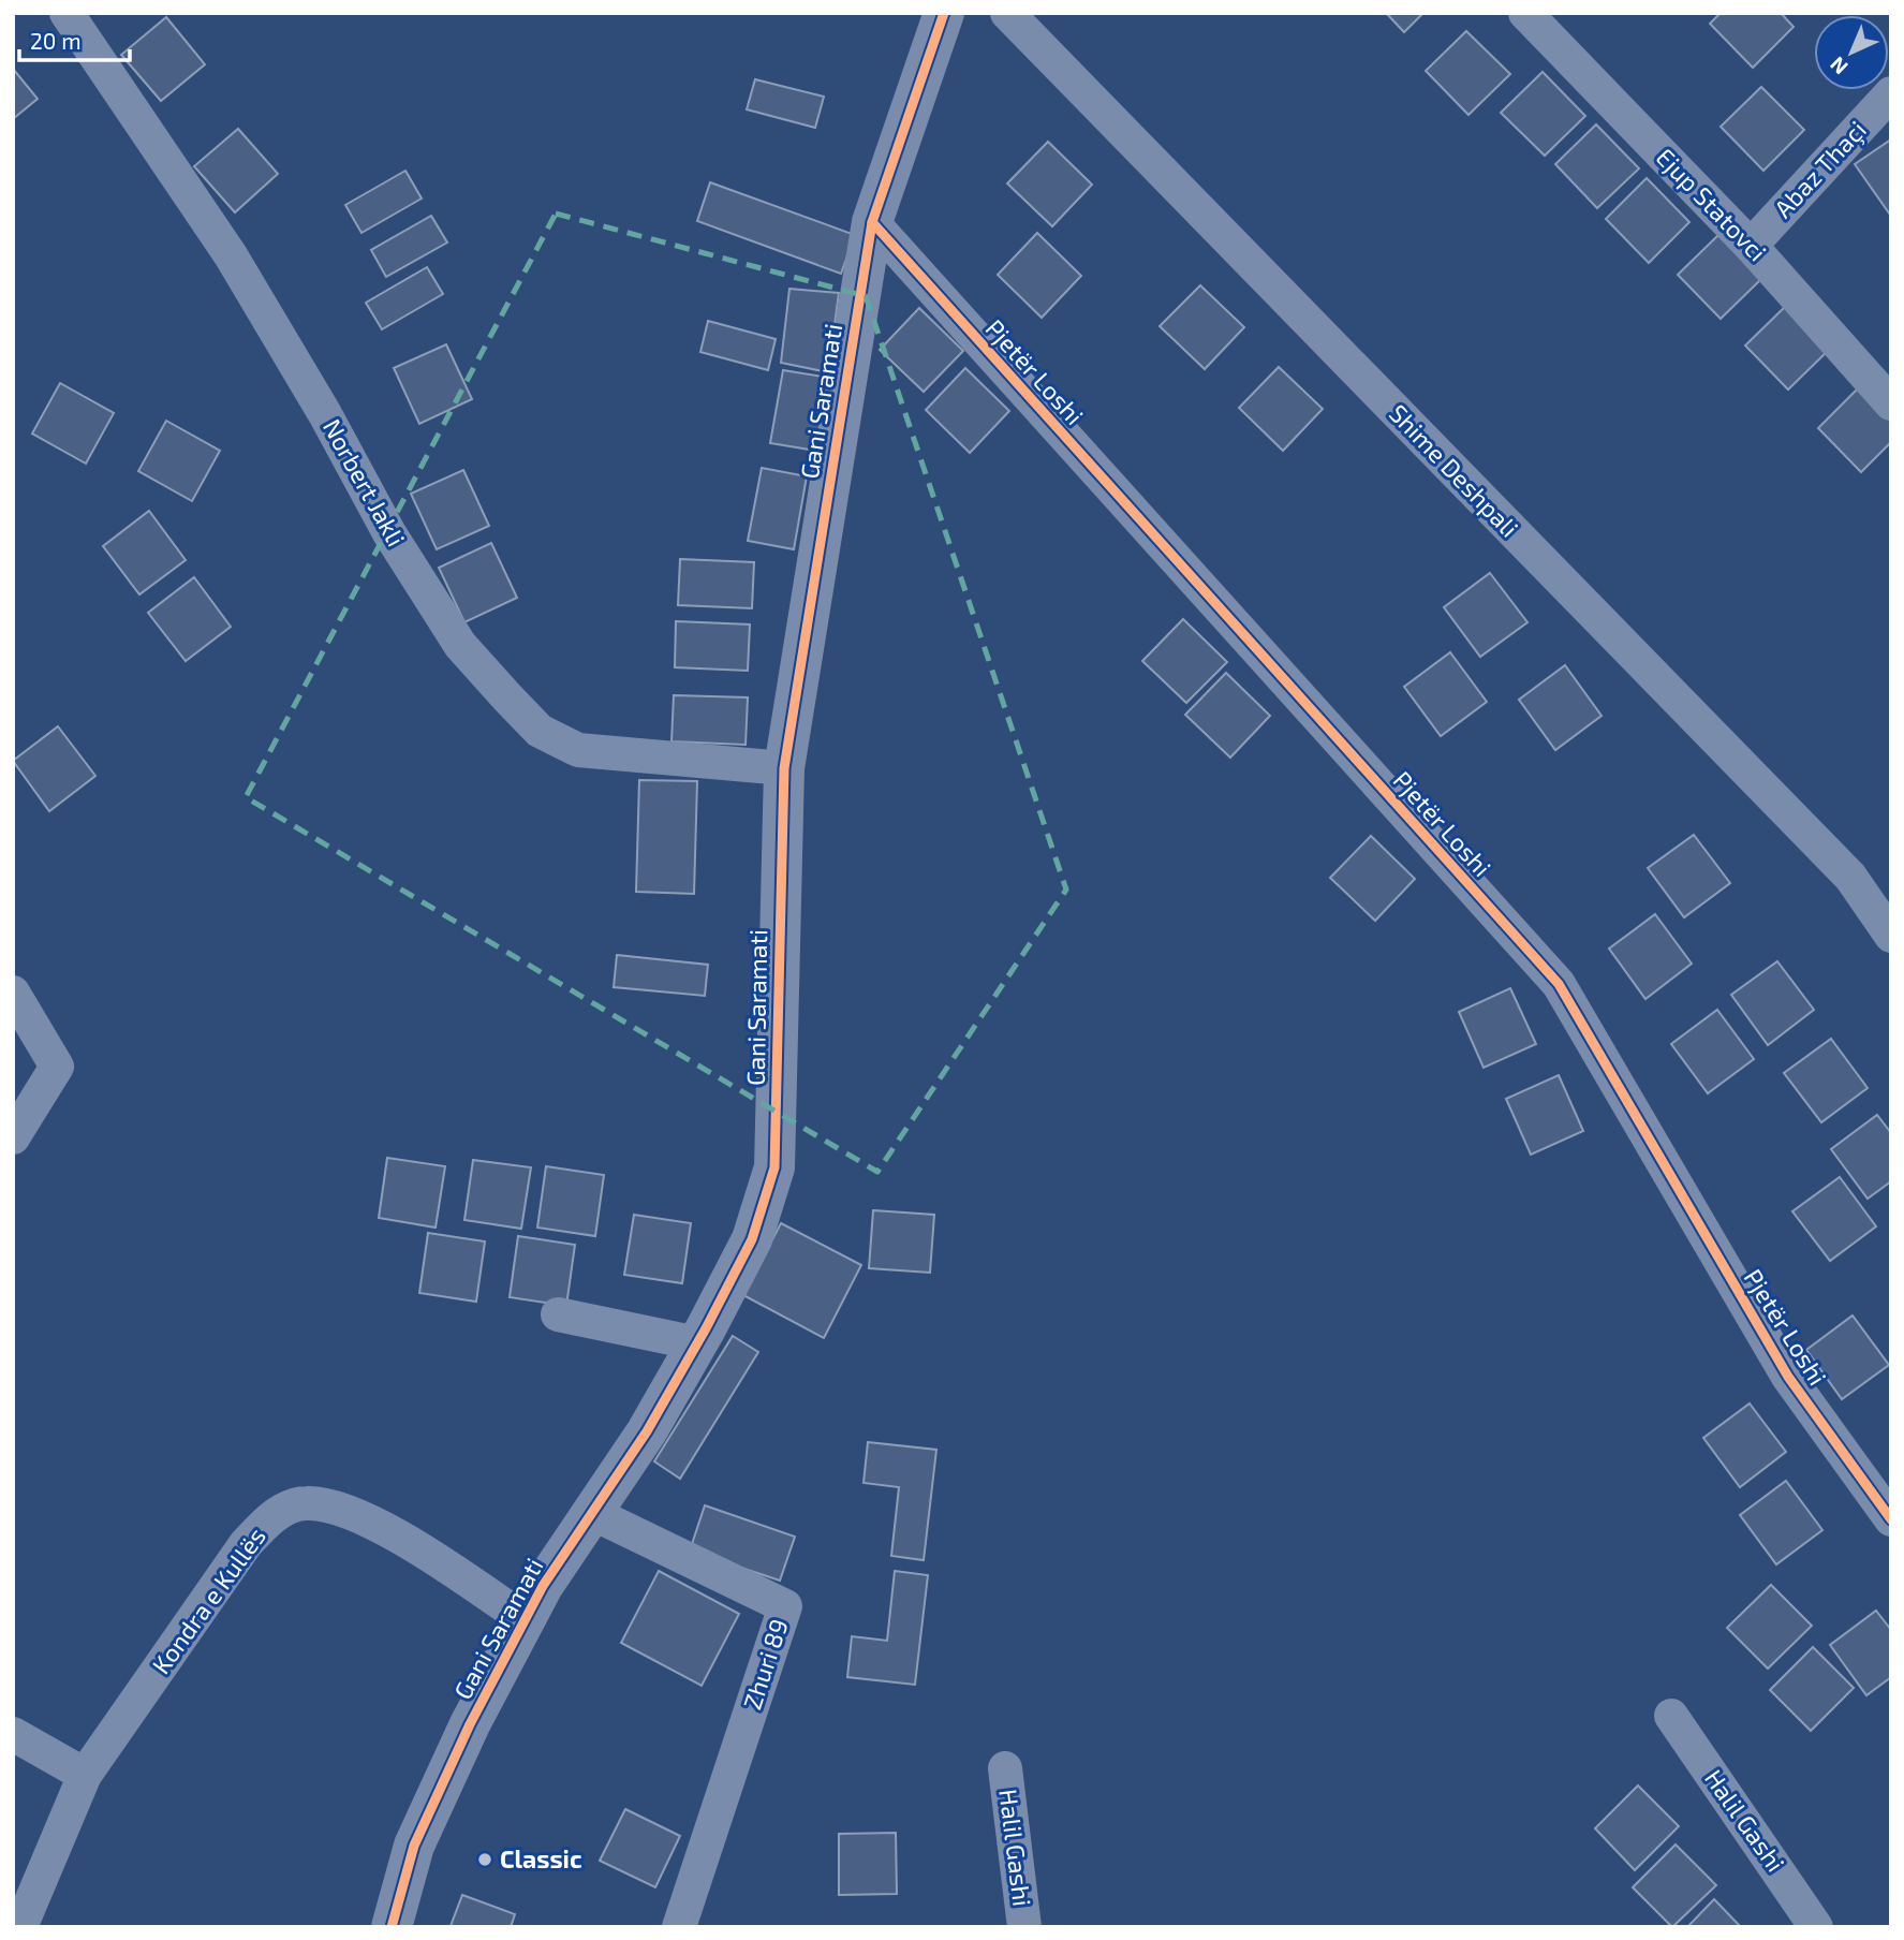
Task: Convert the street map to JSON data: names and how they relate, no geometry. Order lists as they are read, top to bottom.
{
  "streets": {
    "street": [
      "Abaz Thaçi",
      "Ejup Statovci",
      "Pjetër Loshi",
      "Gani Saramati",
      "Shime Deshpali",
      "Norbert Jakli",
      "Kondra e Kullës",
      "Zhuri 89",
      "Halil Gashi"
    ]
  },
  "crossings": [
    ["Abaz Thaçi", "Ejup Statovci"],
    ["Pjetër Loshi", "Gani Saramati"],
    ["Gani Saramati", "Norbert Jakli"],
    ["Gani Saramati", "Kondra e Kullës"],
    ["Gani Saramati", "Zhuri 89"]
  ],
  "places": ["Classic"],
  "scale_bar": "20 m",
  "north": "bottom left"
}
